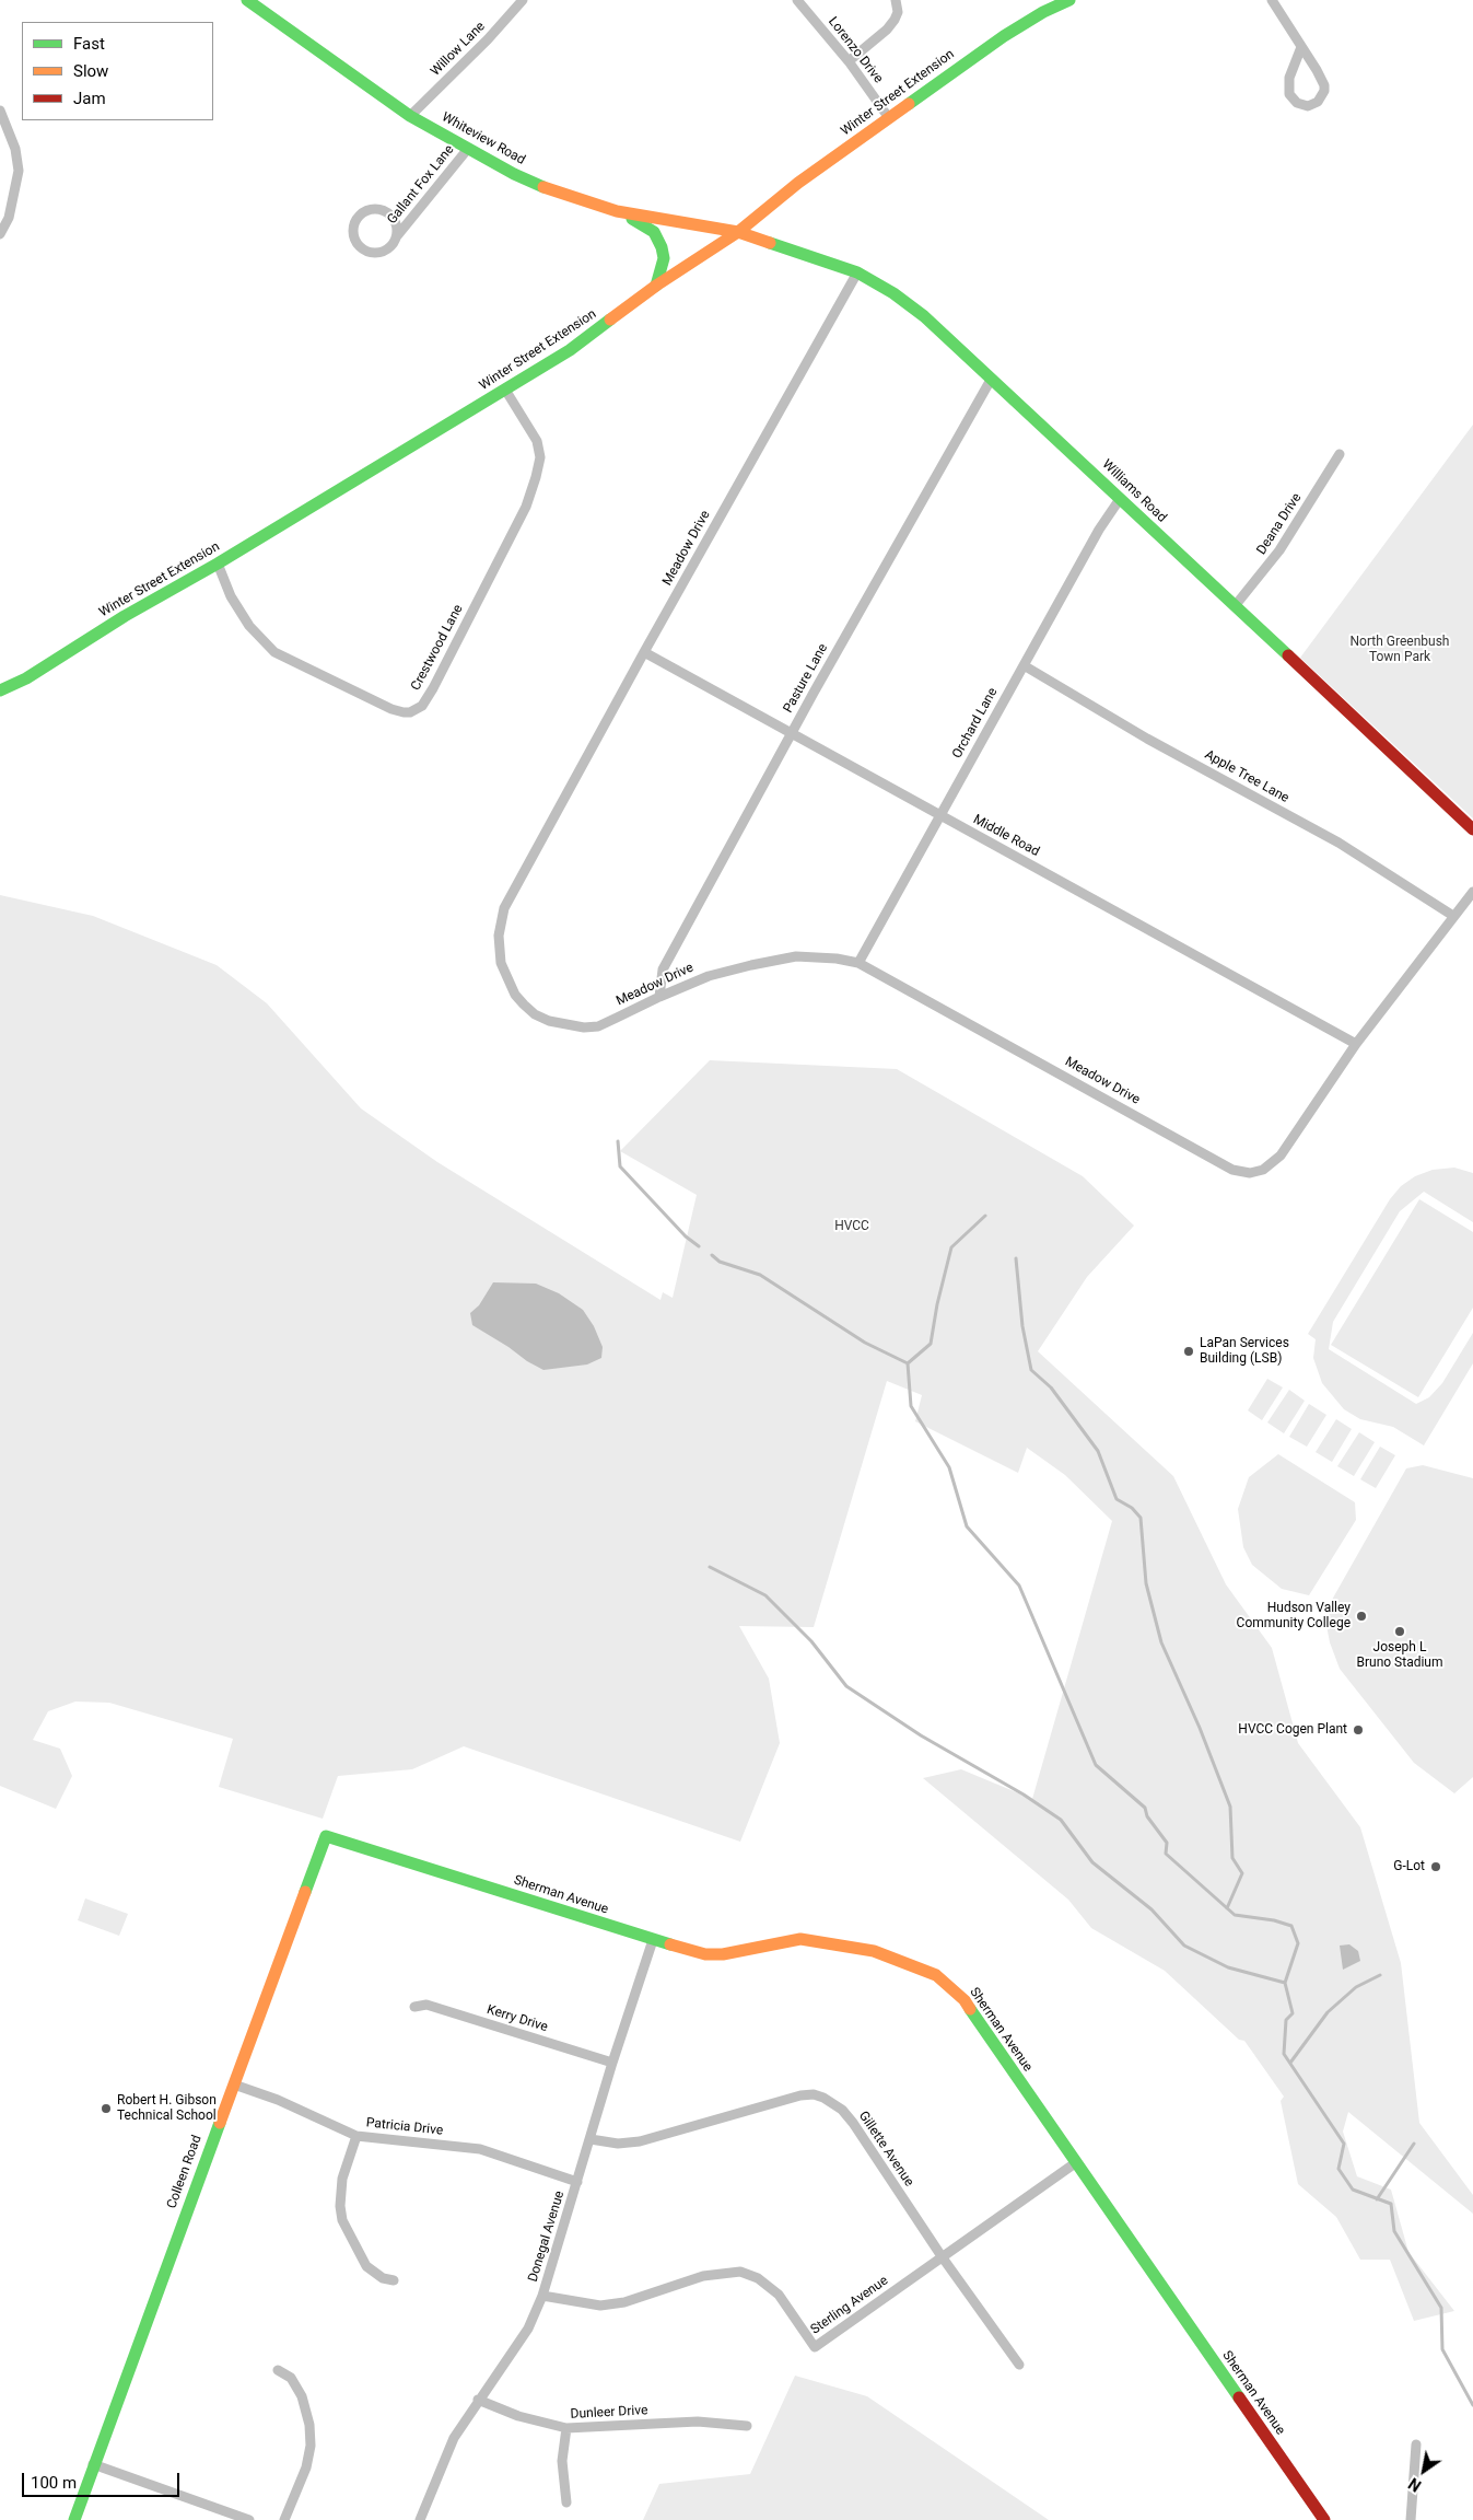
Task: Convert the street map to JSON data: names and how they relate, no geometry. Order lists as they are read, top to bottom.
{
  "streets": {
    "main road": [
      "Winter Street Extension",
      "Whiteview Road",
      "Williams Road",
      "Sherman Avenue",
      "Colleen Road"
    ],
    "street": [
      "Willow Lane",
      "Lorenzo Drive",
      "Gallant Fox Lane",
      "Deana Drive",
      "Meadow Drive",
      "Crestwood Lane",
      "Pasture Lane",
      "Orchard Lane",
      "Apple Tree Lane",
      "Middle Road",
      "Kerry Drive",
      "Patricia Drive",
      "Gillette Avenue",
      "Donegal Avenue",
      "Sterling Avenue",
      "Dunleer Drive"
    ]
  },
  "crossings": [
    ["Willow Lane", "Whiteview Road"],
    ["Lorenzo Drive", "Winter Street Extension"],
    ["Winter Street Extension", "Whiteview Road"],
    ["Winter Street Extension", "Williams Road"],
    ["Winter Street Extension", "Crestwood Lane"],
    ["Whiteview Road", "Gallant Fox Lane"],
    ["Whiteview Road", "Williams Road"],
    ["Williams Road", "Deana Drive"],
    ["Williams Road", "Meadow Drive"],
    ["Williams Road", "Pasture Lane"],
    ["Williams Road", "Orchard Lane"],
    ["Meadow Drive", "Pasture Lane"],
    ["Meadow Drive", "Orchard Lane"],
    ["Meadow Drive", "Apple Tree Lane"],
    ["Meadow Drive", "Middle Road"],
    ["Pasture Lane", "Middle Road"],
    ["Orchard Lane", "Apple Tree Lane"],
    ["Orchard Lane", "Middle Road"],
    ["Sherman Avenue", "Colleen Road"],
    ["Sherman Avenue", "Donegal Avenue"],
    ["Sherman Avenue", "Sterling Avenue"],
    ["Kerry Drive", "Donegal Avenue"],
    ["Patricia Drive", "Colleen Road"],
    ["Patricia Drive", "Donegal Avenue"],
    ["Gillette Avenue", "Donegal Avenue"],
    ["Gillette Avenue", "Sterling Avenue"],
    ["Donegal Avenue", "Sterling Avenue"],
    ["Donegal Avenue", "Dunleer Drive"]
  ],
  "parks": ["North Greenbush Town Park", "HVCC"],
  "places": [
    "LaPan Services Building (LSB)",
    "Hudson Valley Community College",
    "Joseph L Bruno Stadium",
    "HVCC Cogen Plant",
    "G-Lot",
    "Robert H. Gibson Technical School"
  ],
  "legend": ["Fast", "Slow", "Jam"],
  "scale_bar": "100 m",
  "north": "bottom left"
}
